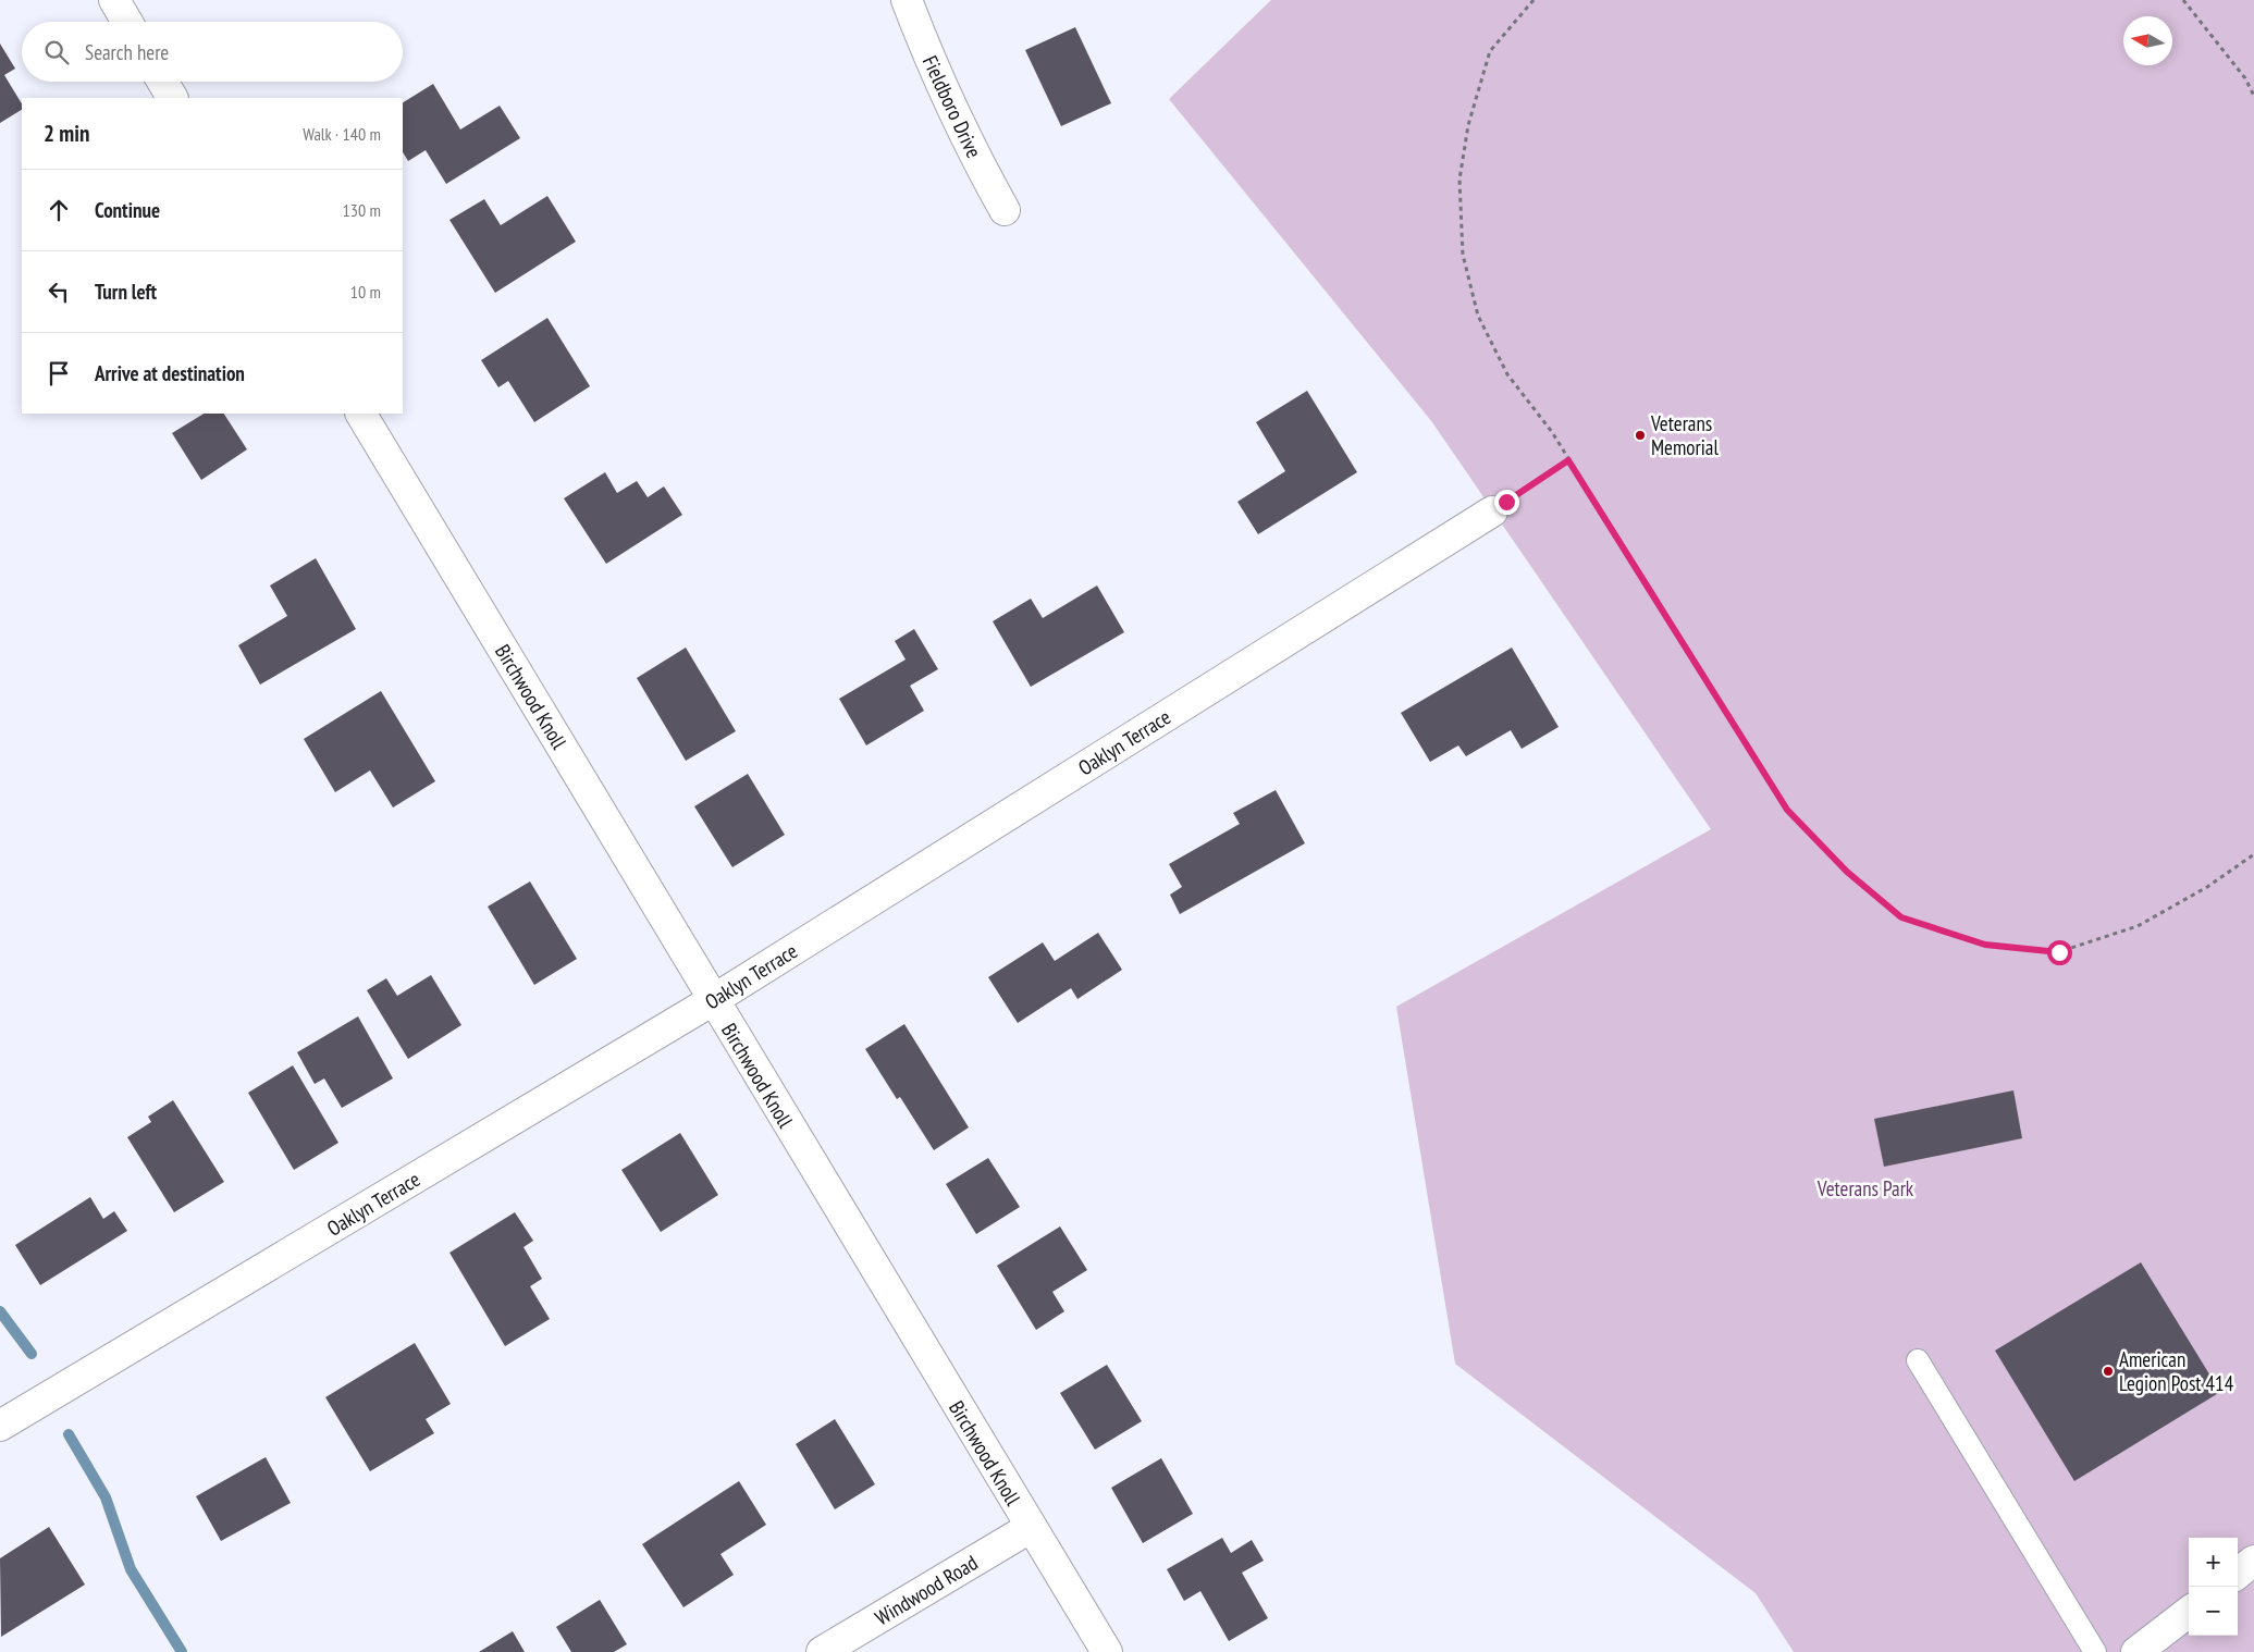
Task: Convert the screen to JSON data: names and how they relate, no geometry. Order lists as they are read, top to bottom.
{
  "streets": {
    "street": [
      "Fieldboro Drive",
      "Birchwood Knoll",
      "Oaklyn Terrace",
      "Windwood Road"
    ]
  },
  "crossings": [
    ["Birchwood Knoll", "Oaklyn Terrace"],
    ["Birchwood Knoll", "Windwood Road"]
  ],
  "parks": ["Veterans Park"],
  "places": ["Veterans Memorial", "American Legion Post 414"],
  "north": "left",
  "page": {
    "search": "Search here",
    "heading": ["2 min", "Walk · 140 m"],
    "list": [
      ["Continue", "130 m"],
      ["Turn left", "10 m"],
      "Arrive at destination"
    ],
    "map_buttons": ["+", "−"]
  }
}
